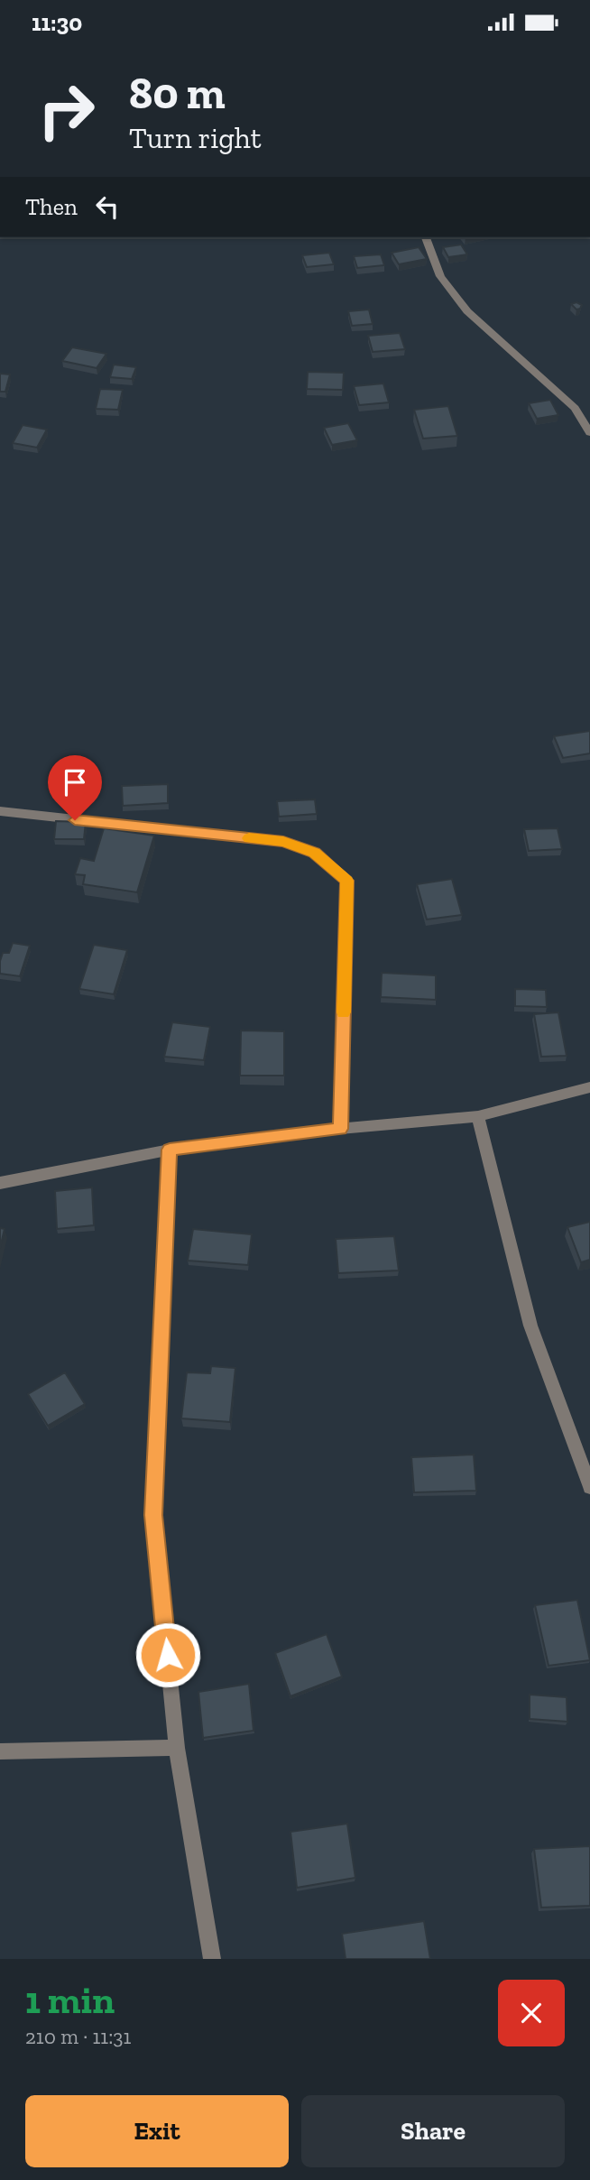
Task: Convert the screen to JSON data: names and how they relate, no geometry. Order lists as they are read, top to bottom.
{
  "page": {
    "status": "11:30",
    "turn": ["80 m", "Turn right"],
    "then": "Then",
    "heading": ["1 min", "210 m · 11:31"],
    "buttons": ["Exit", "Share"]
  }
}
